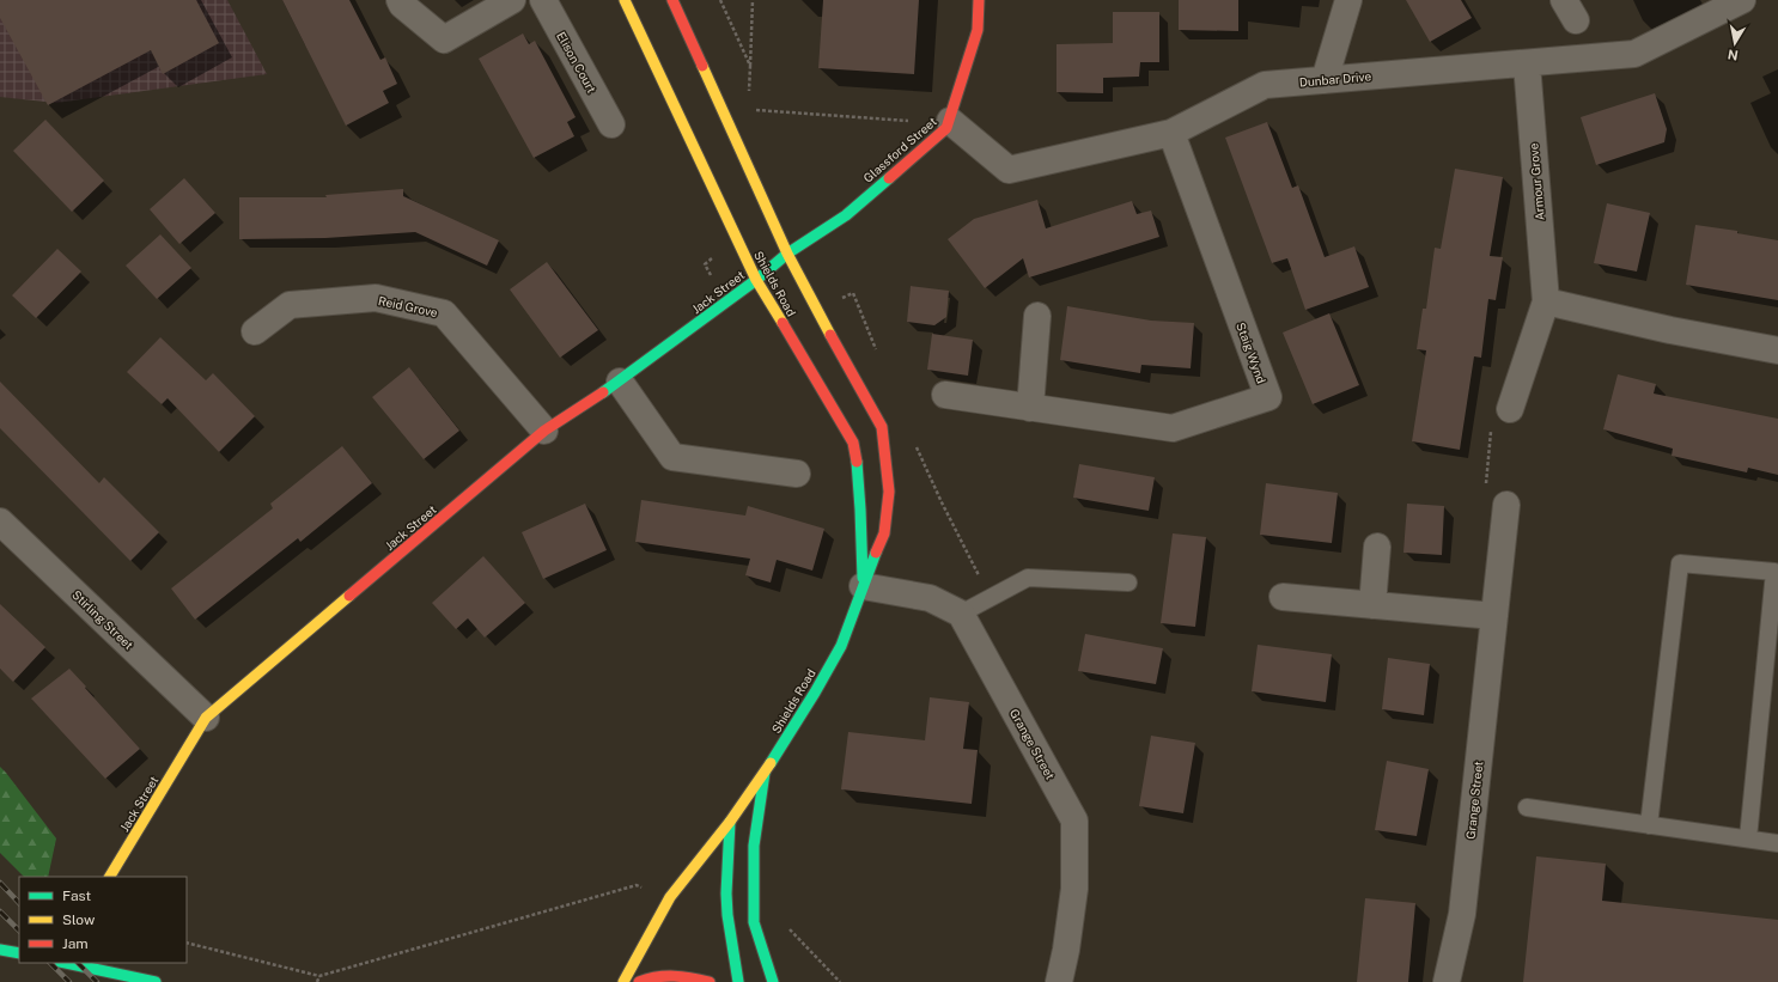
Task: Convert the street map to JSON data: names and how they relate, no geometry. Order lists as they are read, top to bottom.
{
  "streets": {
    "main road": ["Glassford Street", "Shields Road", "Jack Street"],
    "street": [
      "Elison Court",
      "Dunbar Drive",
      "Armour Grove",
      "Reid Grove",
      "Staig Wynd",
      "Stirling Street",
      "Grange Street"
    ]
  },
  "crossings": [
    ["Dunbar Drive", "Glassford Street"],
    ["Dunbar Drive", "Armour Grove"],
    ["Dunbar Drive", "Staig Wynd"],
    ["Glassford Street", "Shields Road"],
    ["Glassford Street", "Jack Street"],
    ["Shields Road", "Jack Street"],
    ["Jack Street", "Reid Grove"],
    ["Jack Street", "Stirling Street"]
  ],
  "legend": ["Fast", "Slow", "Jam"],
  "north": "bottom"
}
